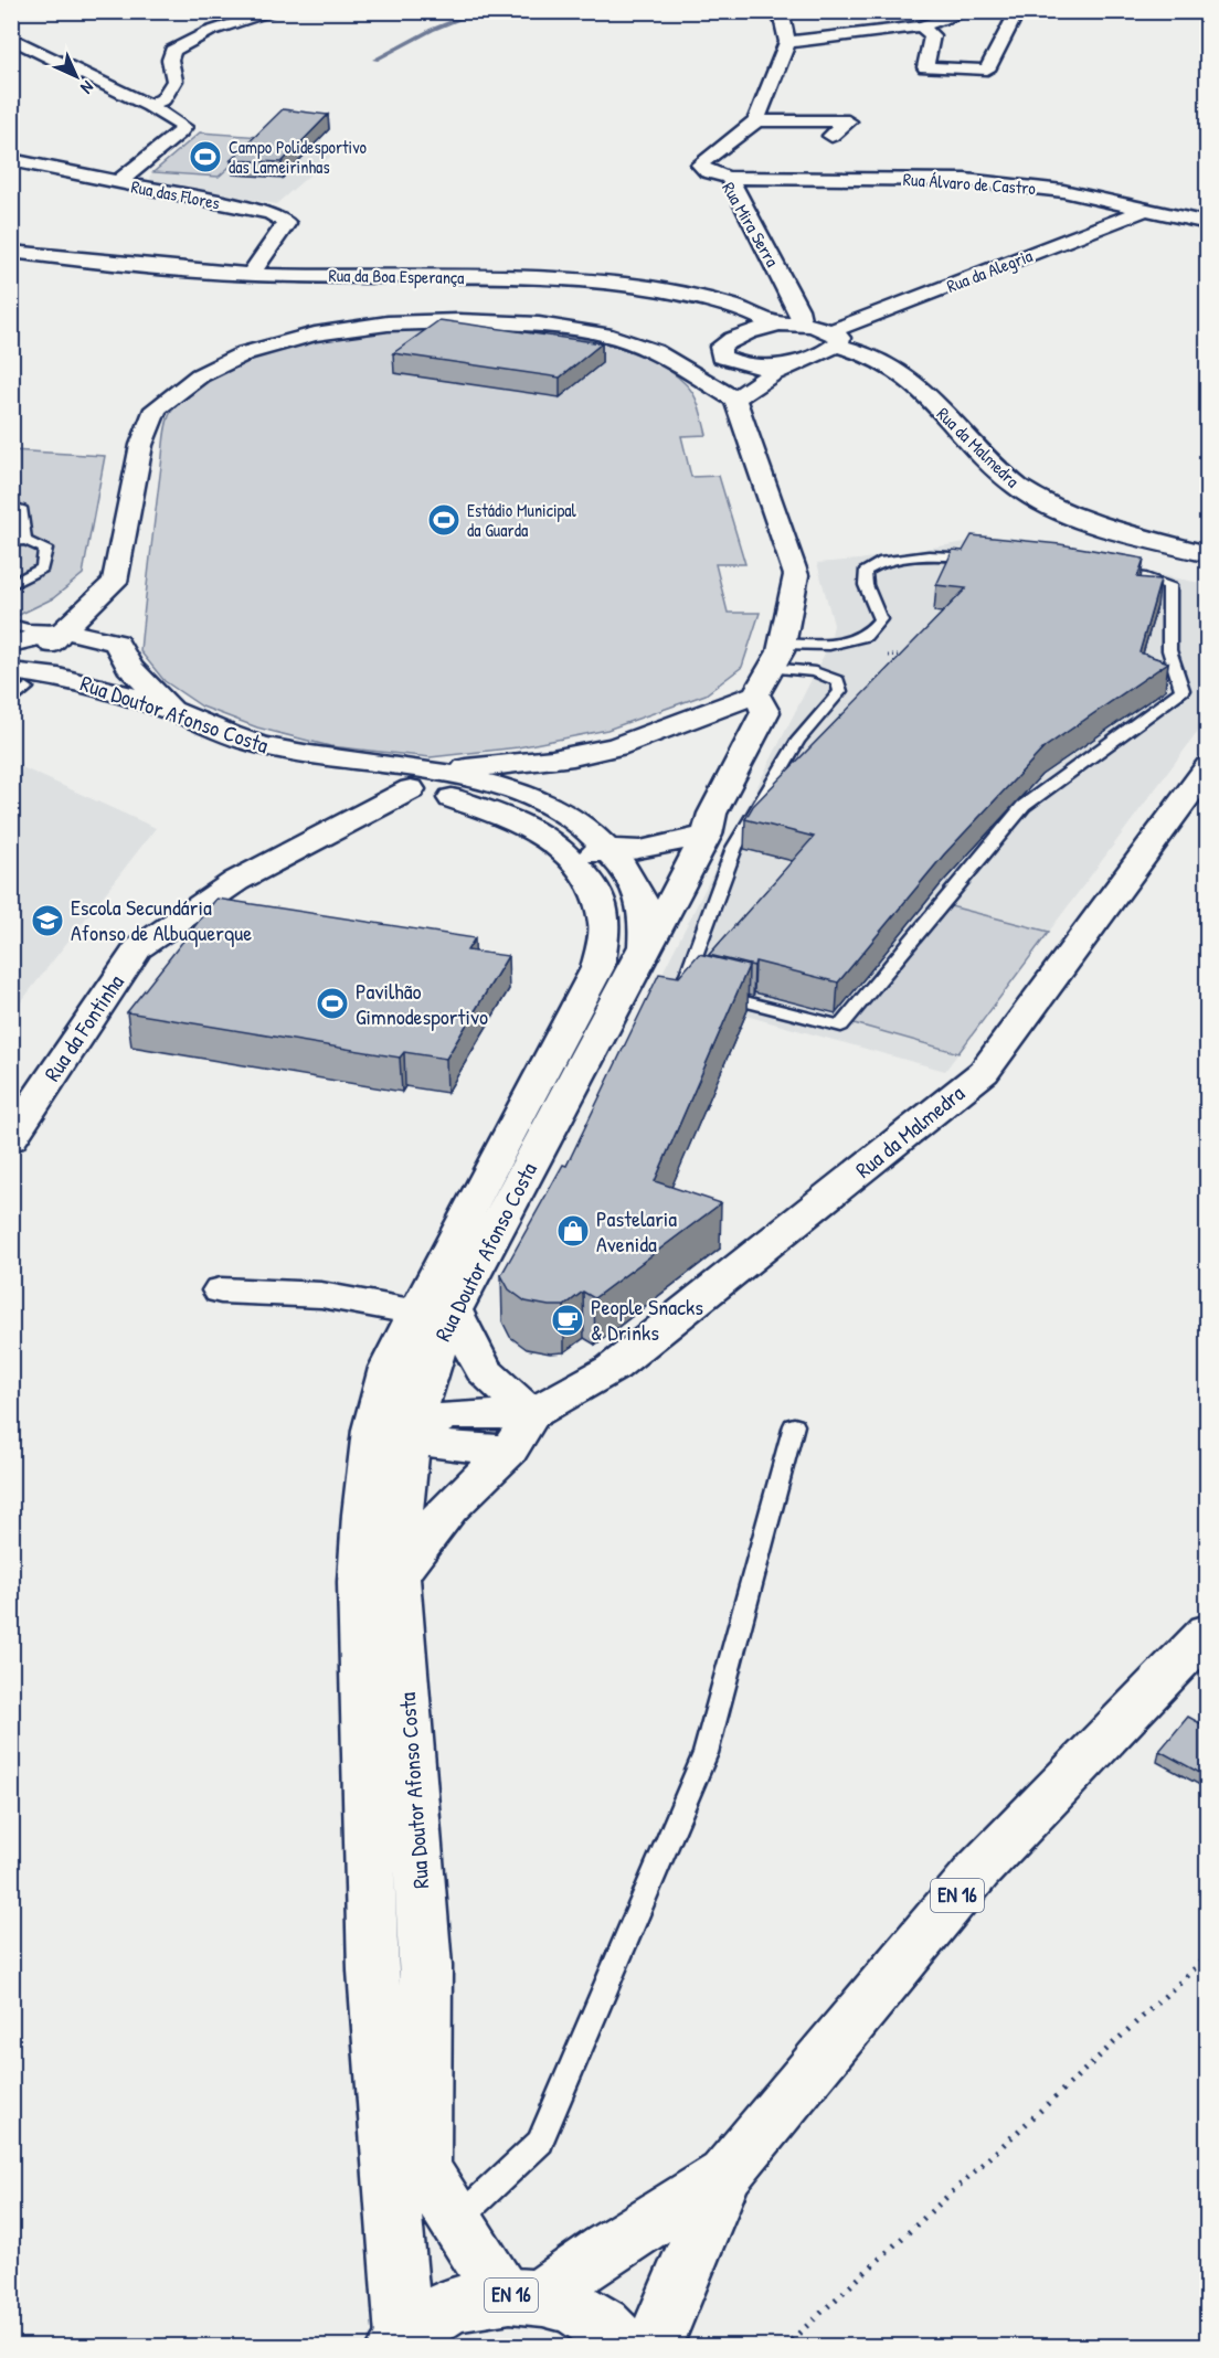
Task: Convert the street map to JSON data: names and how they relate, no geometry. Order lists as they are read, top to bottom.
{
  "streets": {
    "street": [
      "Rua Álvaro de Castro",
      "Rua das Flores",
      "Rua Mira Serra",
      "Rua da Alegria",
      "Rua da Boa Esperança",
      "Rua da Malmedra",
      "Rua Doutor Afonso Costa",
      "Rua da Fontinha",
      "EN 16"
    ]
  },
  "crossings": [
    ["Rua Álvaro de Castro", "Rua Mira Serra"],
    ["Rua Álvaro de Castro", "Rua da Alegria"],
    ["Rua das Flores", "Rua da Boa Esperança"],
    ["Rua Mira Serra", "Rua da Malmedra"],
    ["Rua da Alegria", "Rua da Malmedra"],
    ["Rua da Boa Esperança", "Rua da Malmedra"],
    ["Rua da Malmedra", "Rua Doutor Afonso Costa"],
    ["Rua Doutor Afonso Costa", "Rua da Fontinha"],
    ["Rua Doutor Afonso Costa", "EN 16"]
  ],
  "places": {
    "sports": ["Campo Polidesportivo das Lameirinhas", "Estádio Municipal da Guarda", "Pavilhão Gimnodesportivo"],
    "school or university": ["Escola Secundária Afonso de Albuquerque"],
    "shop": ["Pastelaria Avenida"],
    "cafe": ["People Snacks & Drinks"]
  },
  "north": "bottom right"
}
